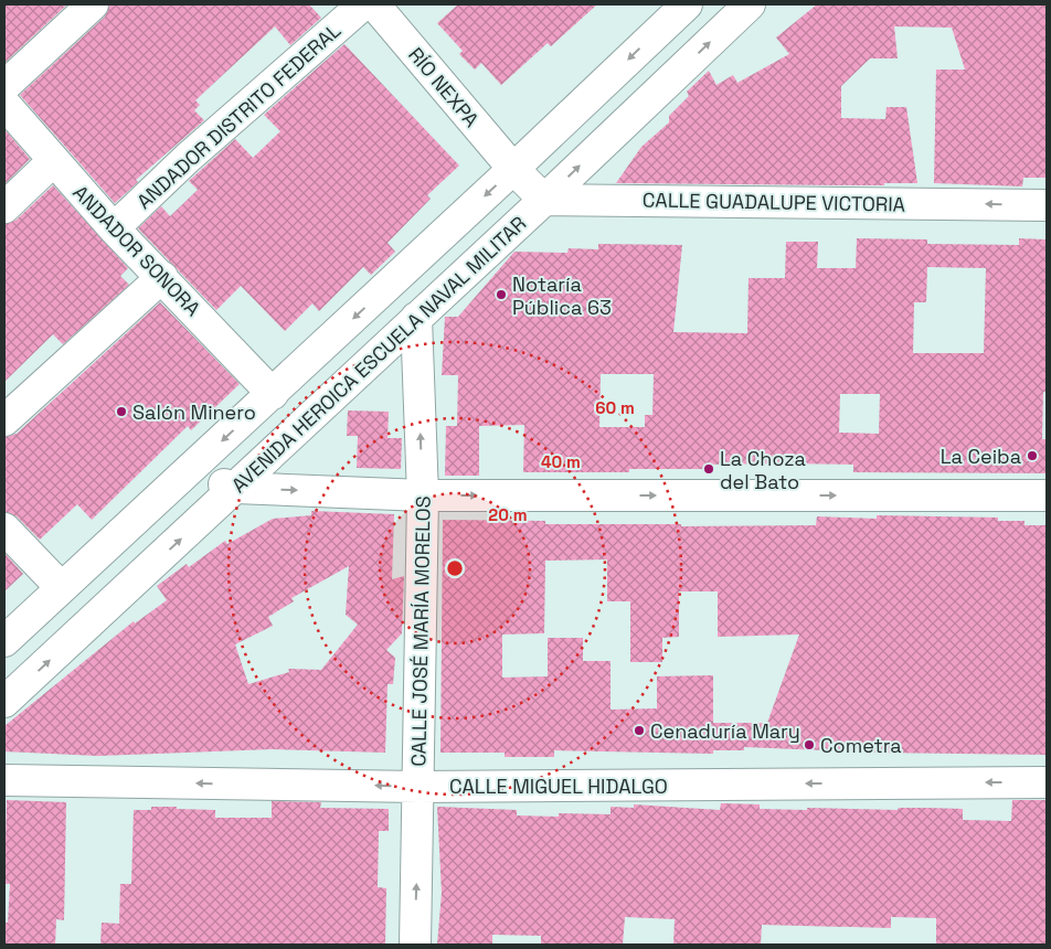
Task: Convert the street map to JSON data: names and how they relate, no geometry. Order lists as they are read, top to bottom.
{
  "streets": {
    "street": [
      "RÍO NEXPA",
      "ANDADOR DISTRITO FEDERAL",
      "CALLE GUADALUPE VICTORIA",
      "ANDADOR SONORA",
      "AVENIDA HEROICA ESCUELA NAVAL MILITAR",
      "CALLE JOSÉ MARÍA MORELOS",
      "CALLE MIGUEL HIDALGO"
    ]
  },
  "crossings": [
    ["ANDADOR DISTRITO FEDERAL", "ANDADOR SONORA"],
    ["CALLE GUADALUPE VICTORIA", "AVENIDA HEROICA ESCUELA NAVAL MILITAR"],
    ["AVENIDA HEROICA ESCUELA NAVAL MILITAR", "CALLE JOSÉ MARÍA MORELOS"],
    ["CALLE JOSÉ MARÍA MORELOS", "CALLE MIGUEL HIDALGO"]
  ],
  "one_way": ["CALLE GUADALUPE VICTORIA", "CALLE JOSÉ MARÍA MORELOS", "CALLE MIGUEL HIDALGO"],
  "places": [
    "Notaría Pública 63",
    "Salón Minero",
    "La Ceiba",
    "La Choza del Bato",
    "Cenaduría Mary",
    "Cometra"
  ],
  "rings": ["60 m", "40 m", "20 m"]
}
